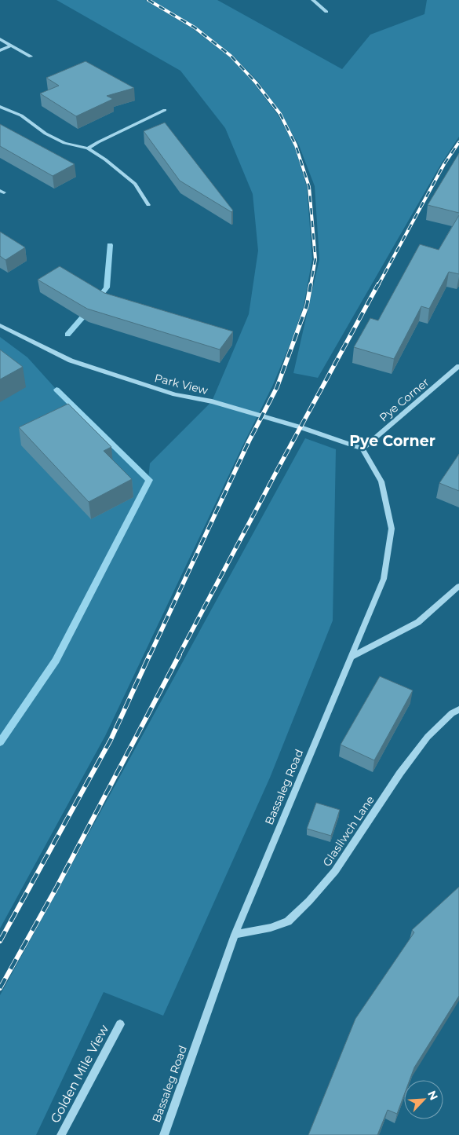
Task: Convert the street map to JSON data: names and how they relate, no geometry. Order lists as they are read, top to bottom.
{
  "streets": {
    "street": [
      "Park View",
      "Pye Corner",
      "Bassaleg Road",
      "Glasllwch Lane",
      "Golden Mile View"
    ]
  },
  "crossings": [
    ["Park View", "Pye Corner"],
    ["Park View", "Bassaleg Road"],
    ["Pye Corner", "Bassaleg Road"],
    ["Bassaleg Road", "Glasllwch Lane"]
  ],
  "districts": ["Pye Corner"],
  "north": "top right"
}
